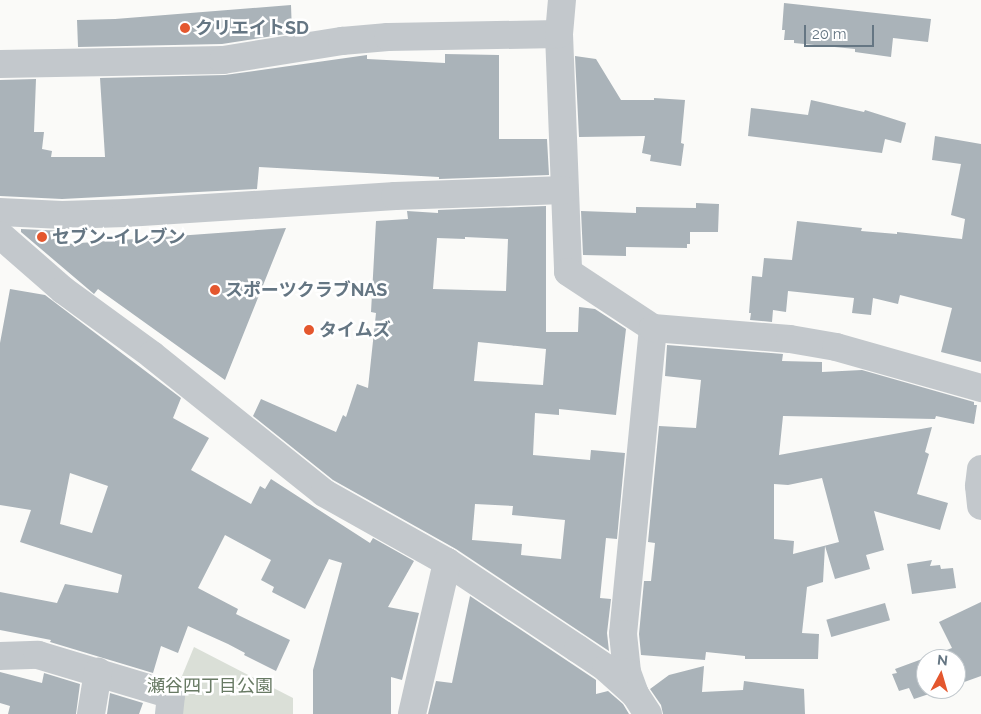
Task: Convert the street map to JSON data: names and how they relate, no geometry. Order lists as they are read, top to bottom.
{
  "parks": ["瀬谷四丁目公園"],
  "places": [
    "クリエイトSD",
    "セブン-イレブン",
    "スポーツクラブNAS",
    "タイムズ"
  ],
  "scale_bar": "20 m",
  "north": "top"
}
